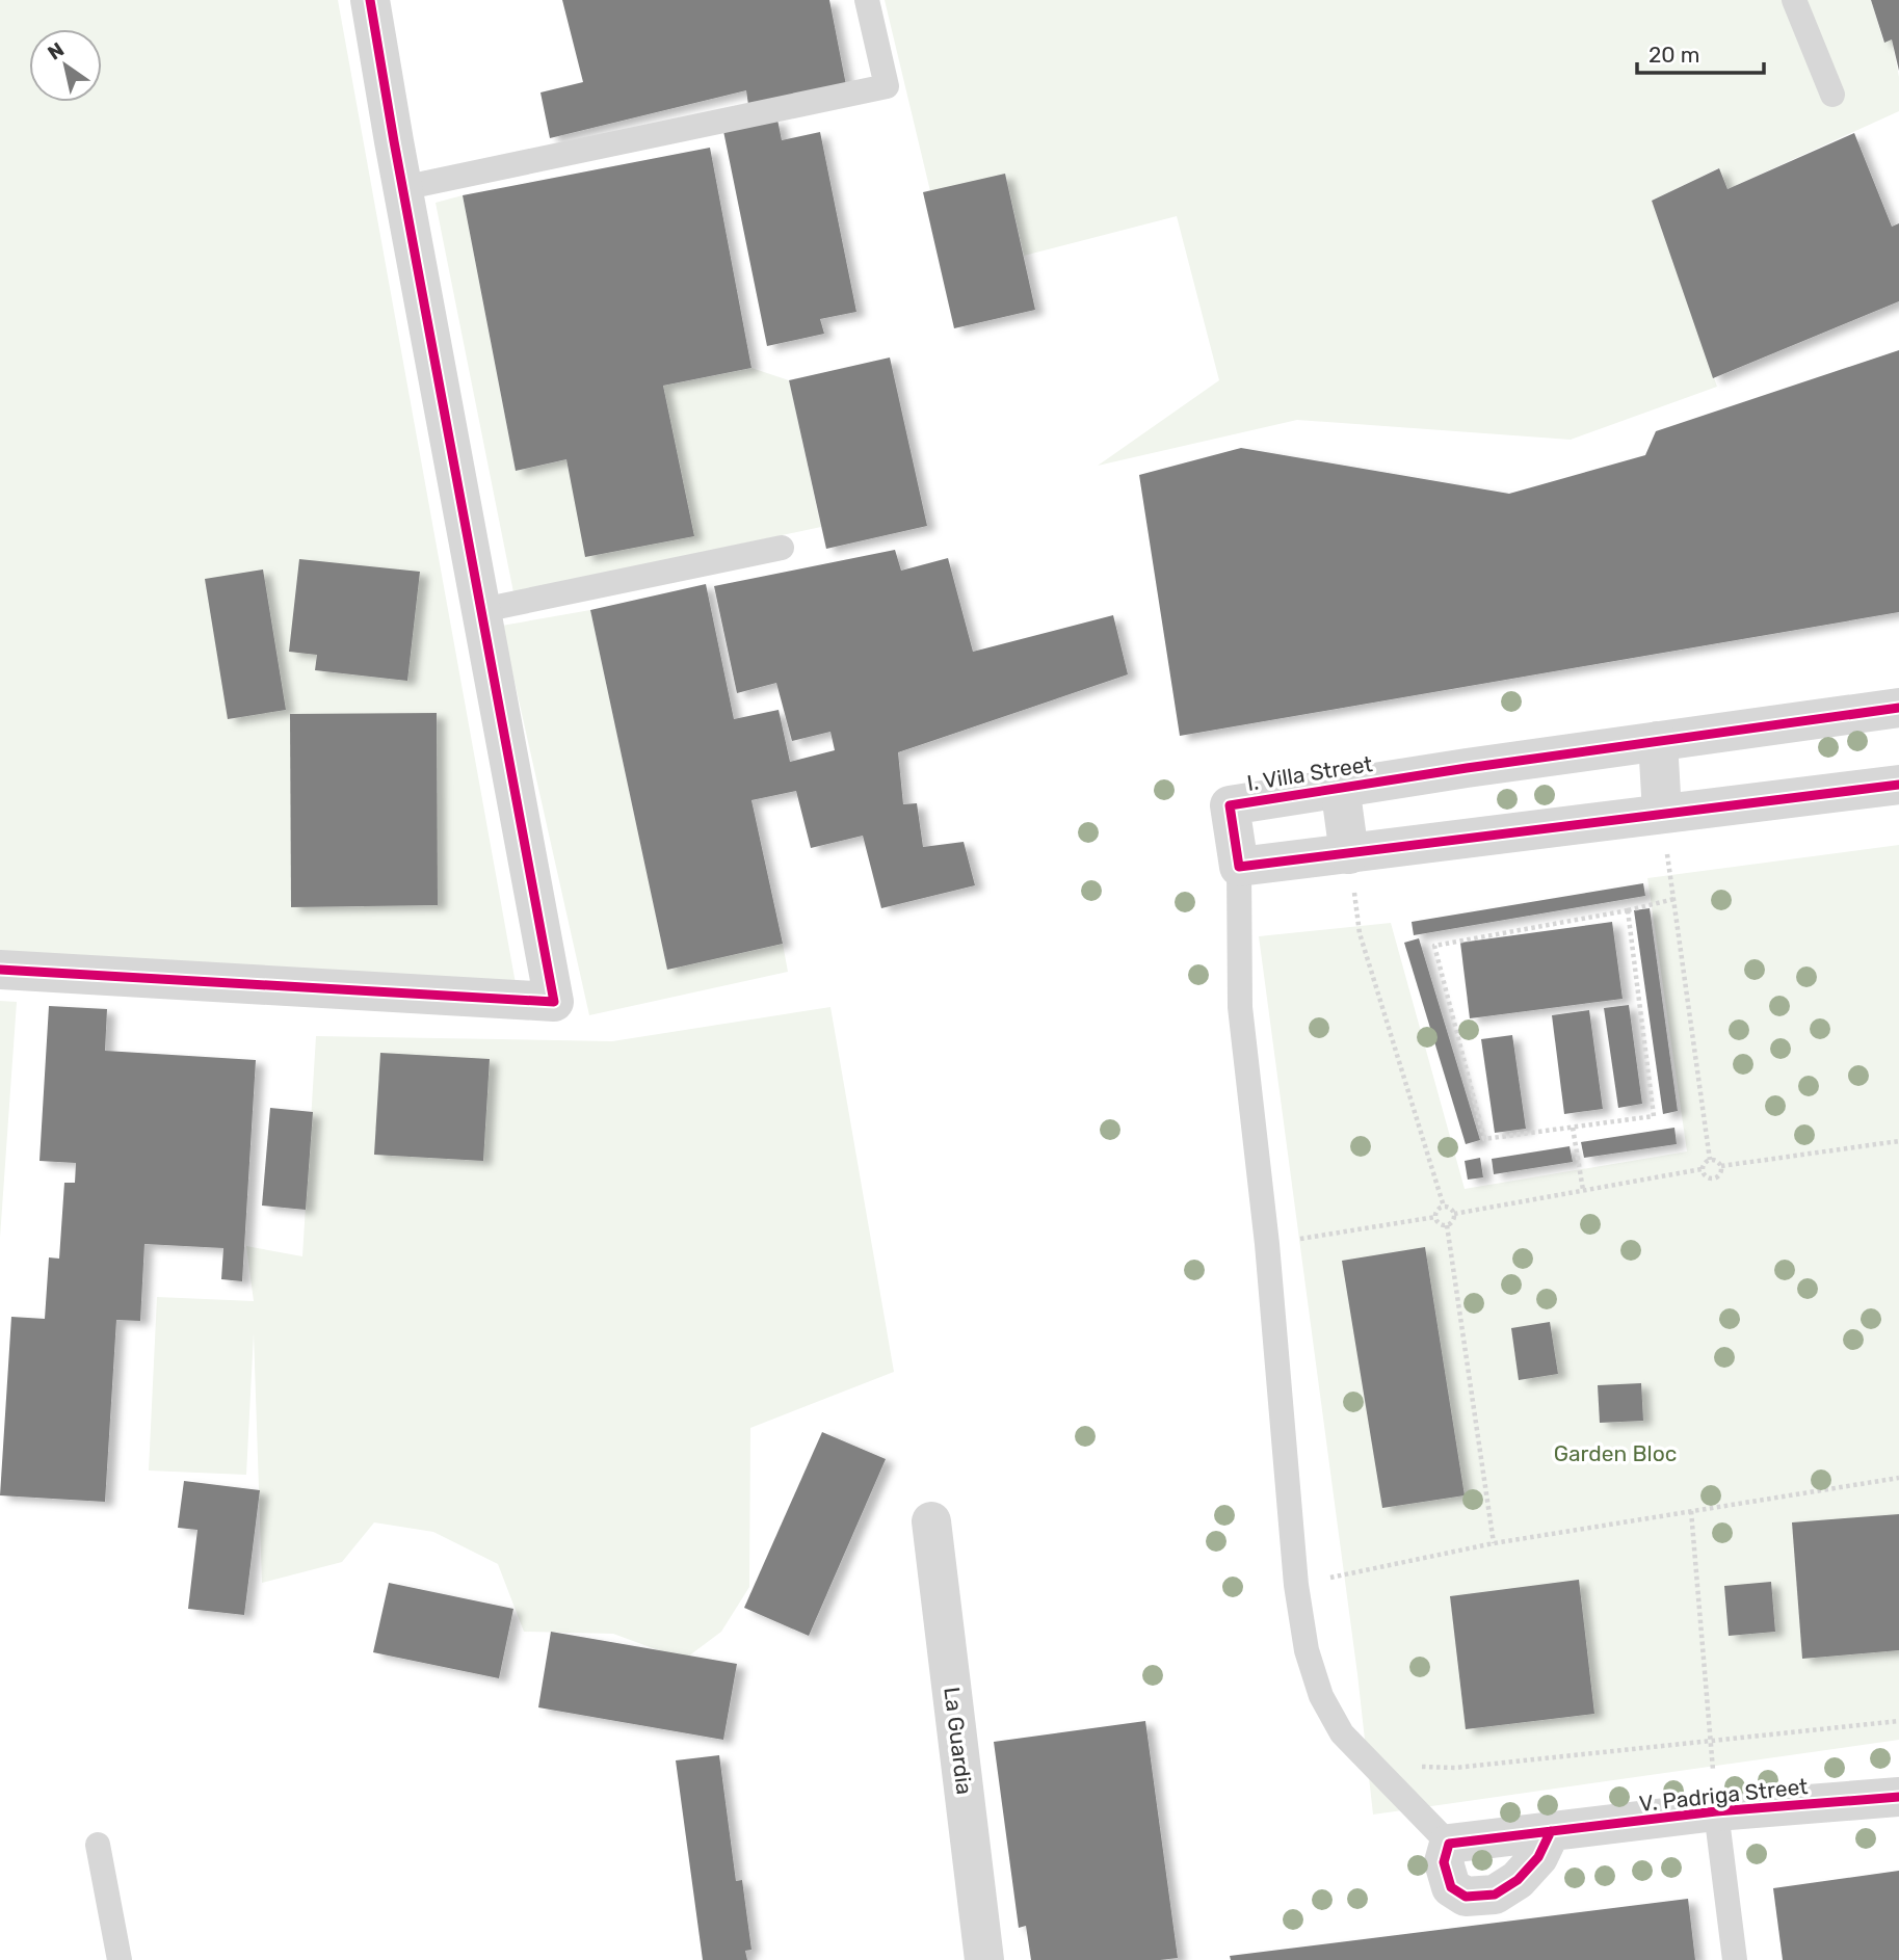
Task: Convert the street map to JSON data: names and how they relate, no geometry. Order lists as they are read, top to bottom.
{
  "streets": {
    "street": ["I. Villa Street", "La Guardia", "V. Padriga Street"]
  },
  "parks": ["Garden Bloc"],
  "scale_bar": "20 m",
  "north": "top left"
}
